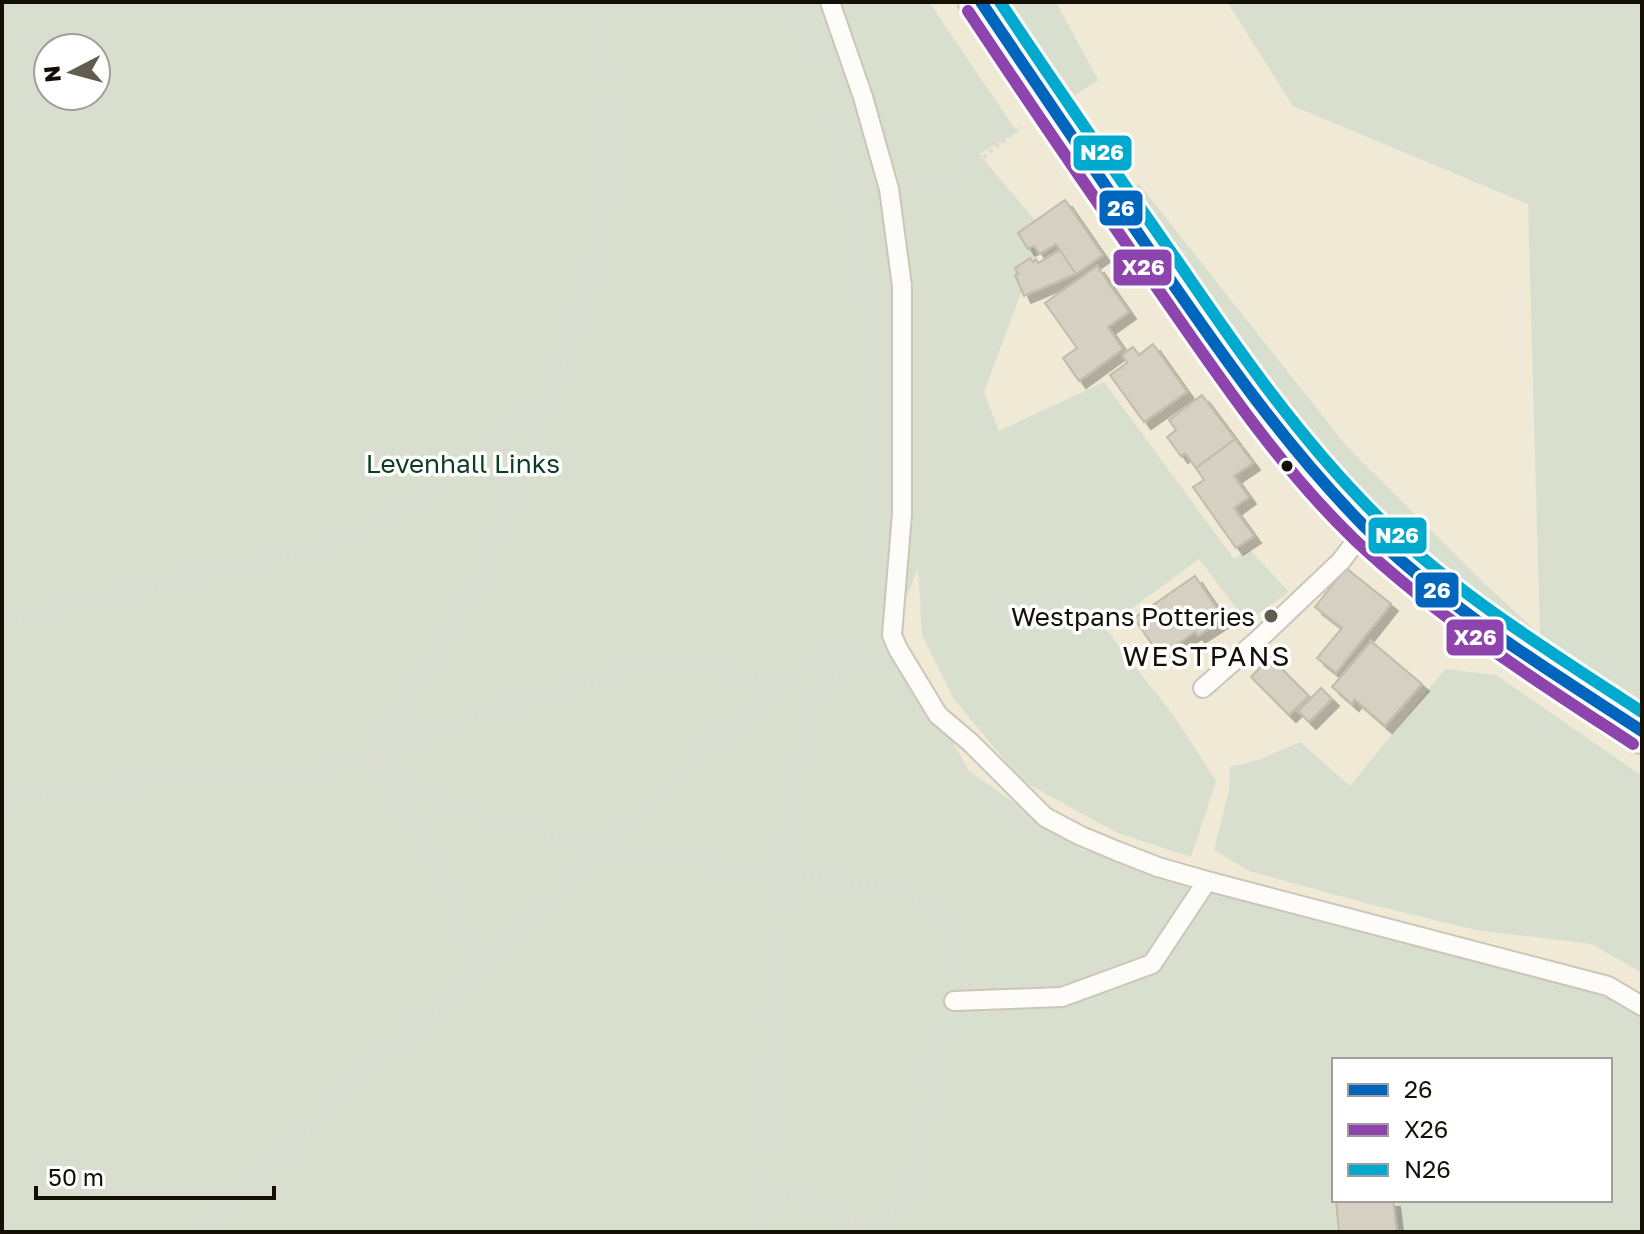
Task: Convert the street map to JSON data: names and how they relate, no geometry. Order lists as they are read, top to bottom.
{
  "districts": ["WESTPANS"],
  "parks": ["Levenhall Links"],
  "places": ["Westpans Potteries"],
  "lines": ["transit line 26", "transit line N26", "transit line X26"],
  "legend": ["26", "X26", "N26"],
  "scale_bar": "50 m",
  "north": "left"
}
